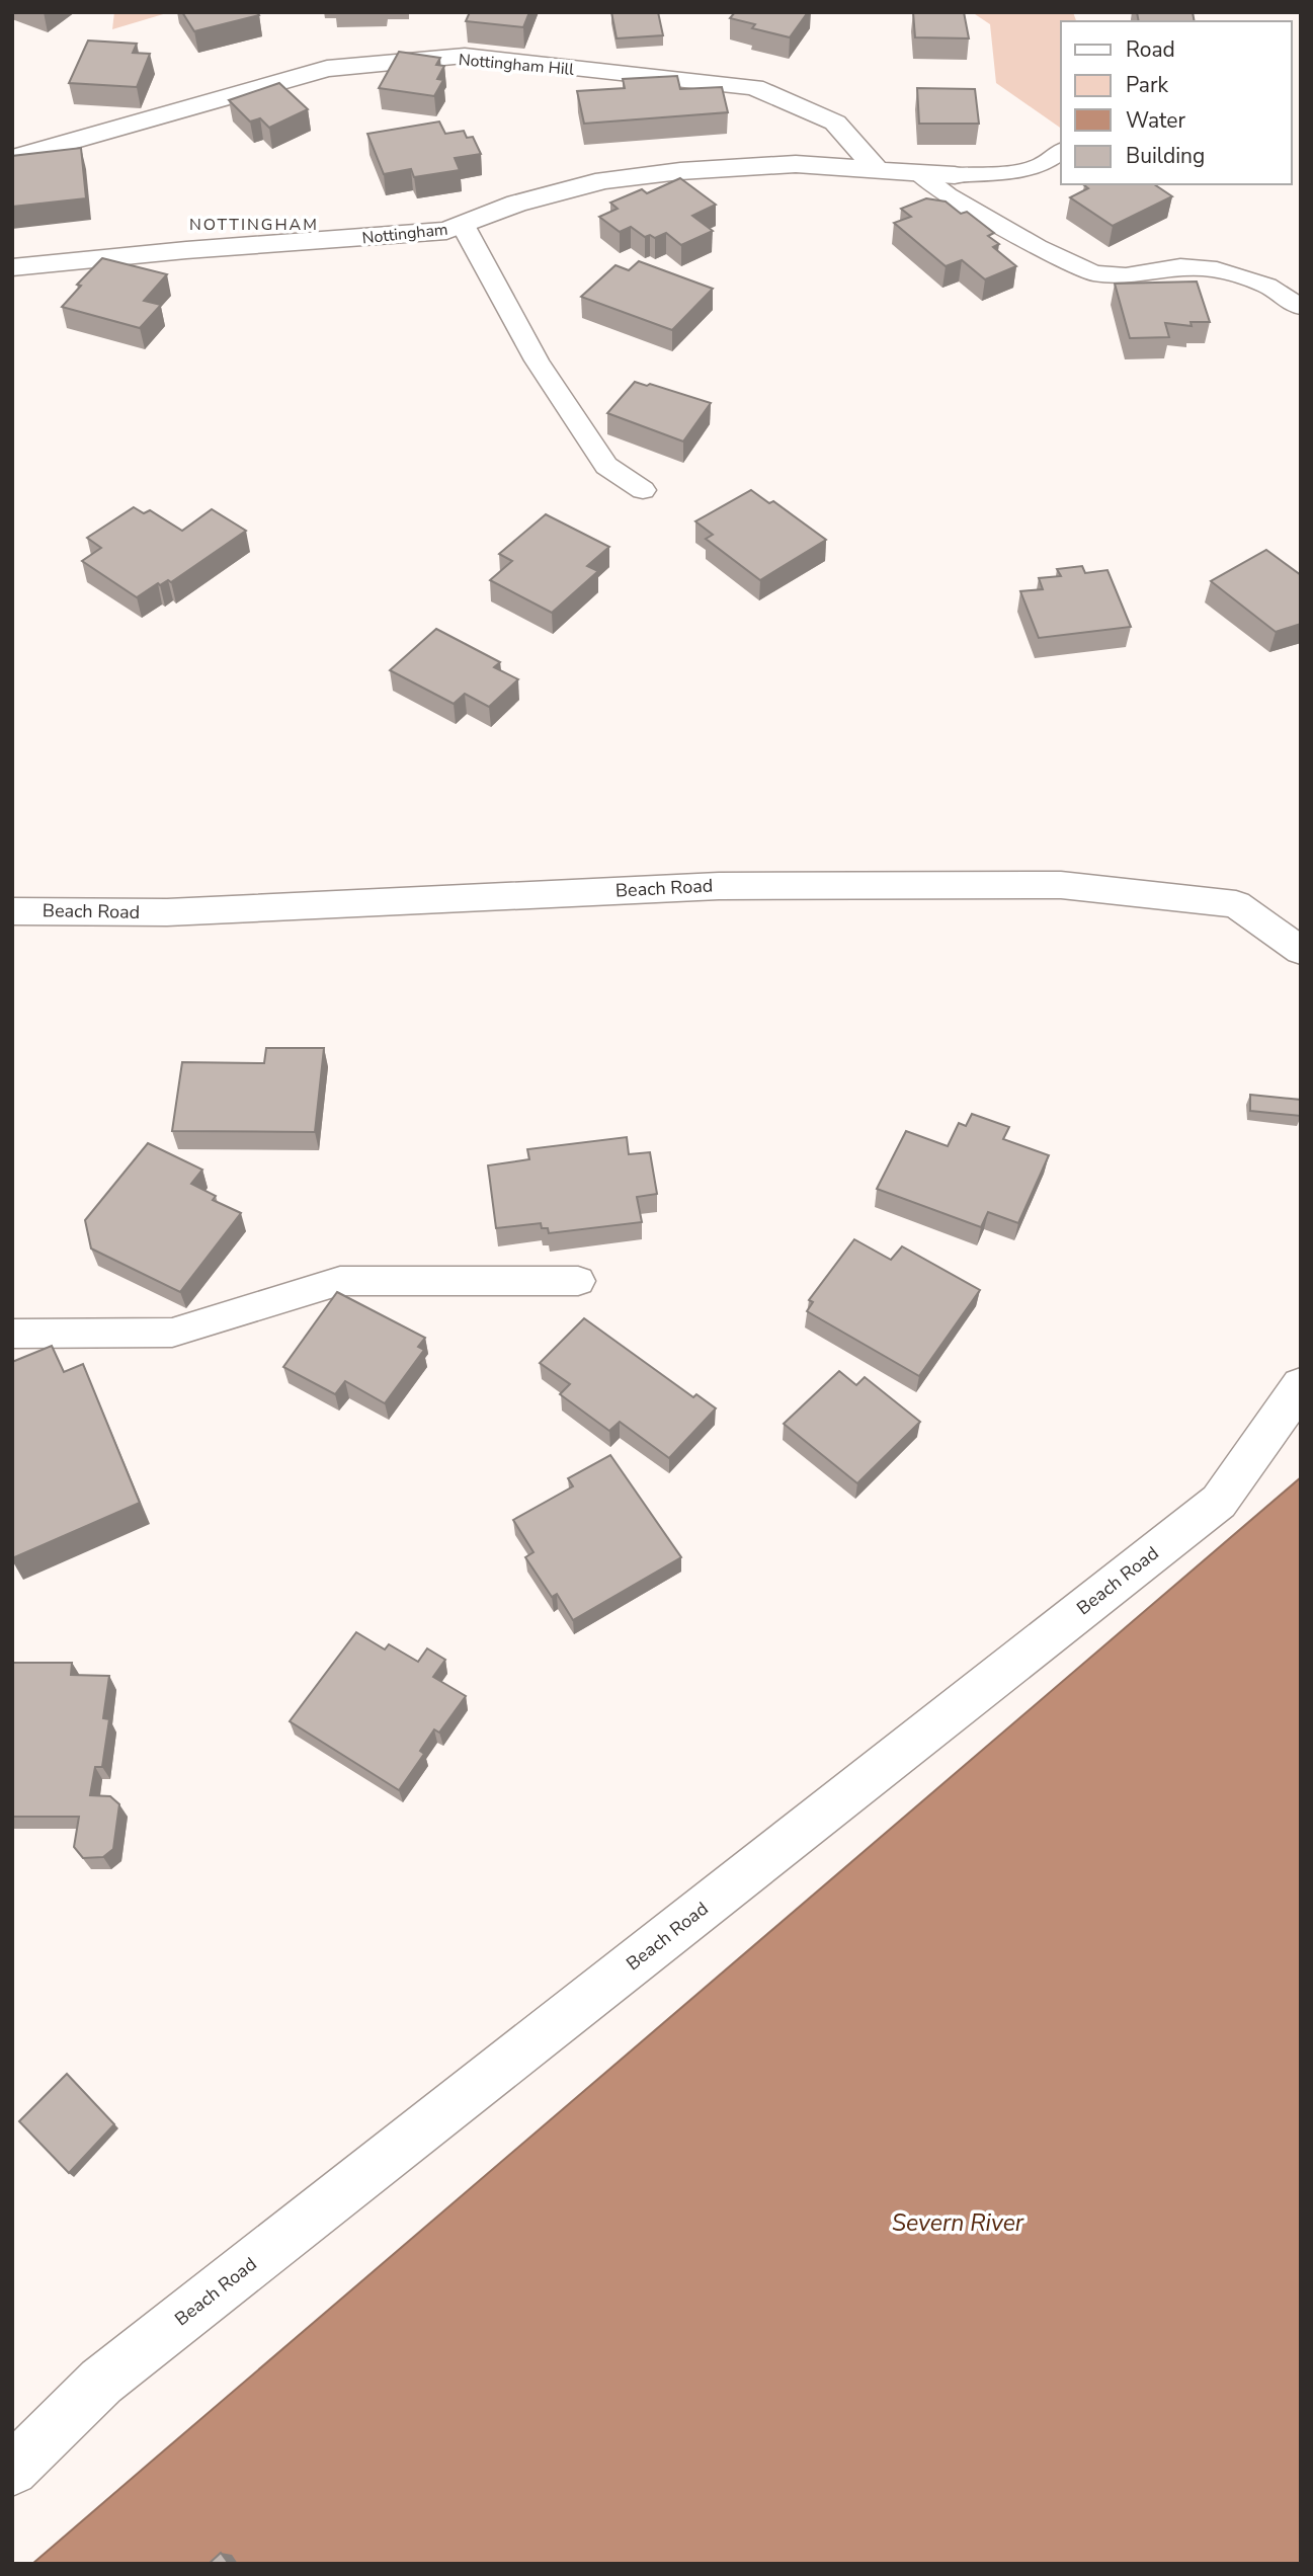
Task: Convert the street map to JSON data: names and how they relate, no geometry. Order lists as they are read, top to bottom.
{
  "streets": {
    "street": ["Nottingham Hill", "Nottingham", "Beach Road"]
  },
  "crossings": [
    ["Nottingham Hill", "Nottingham"]
  ],
  "districts": ["NOTTINGHAM"],
  "water": ["Severn River"],
  "legend": [
    "Road",
    "Park",
    "Water",
    "Building"
  ]
}
